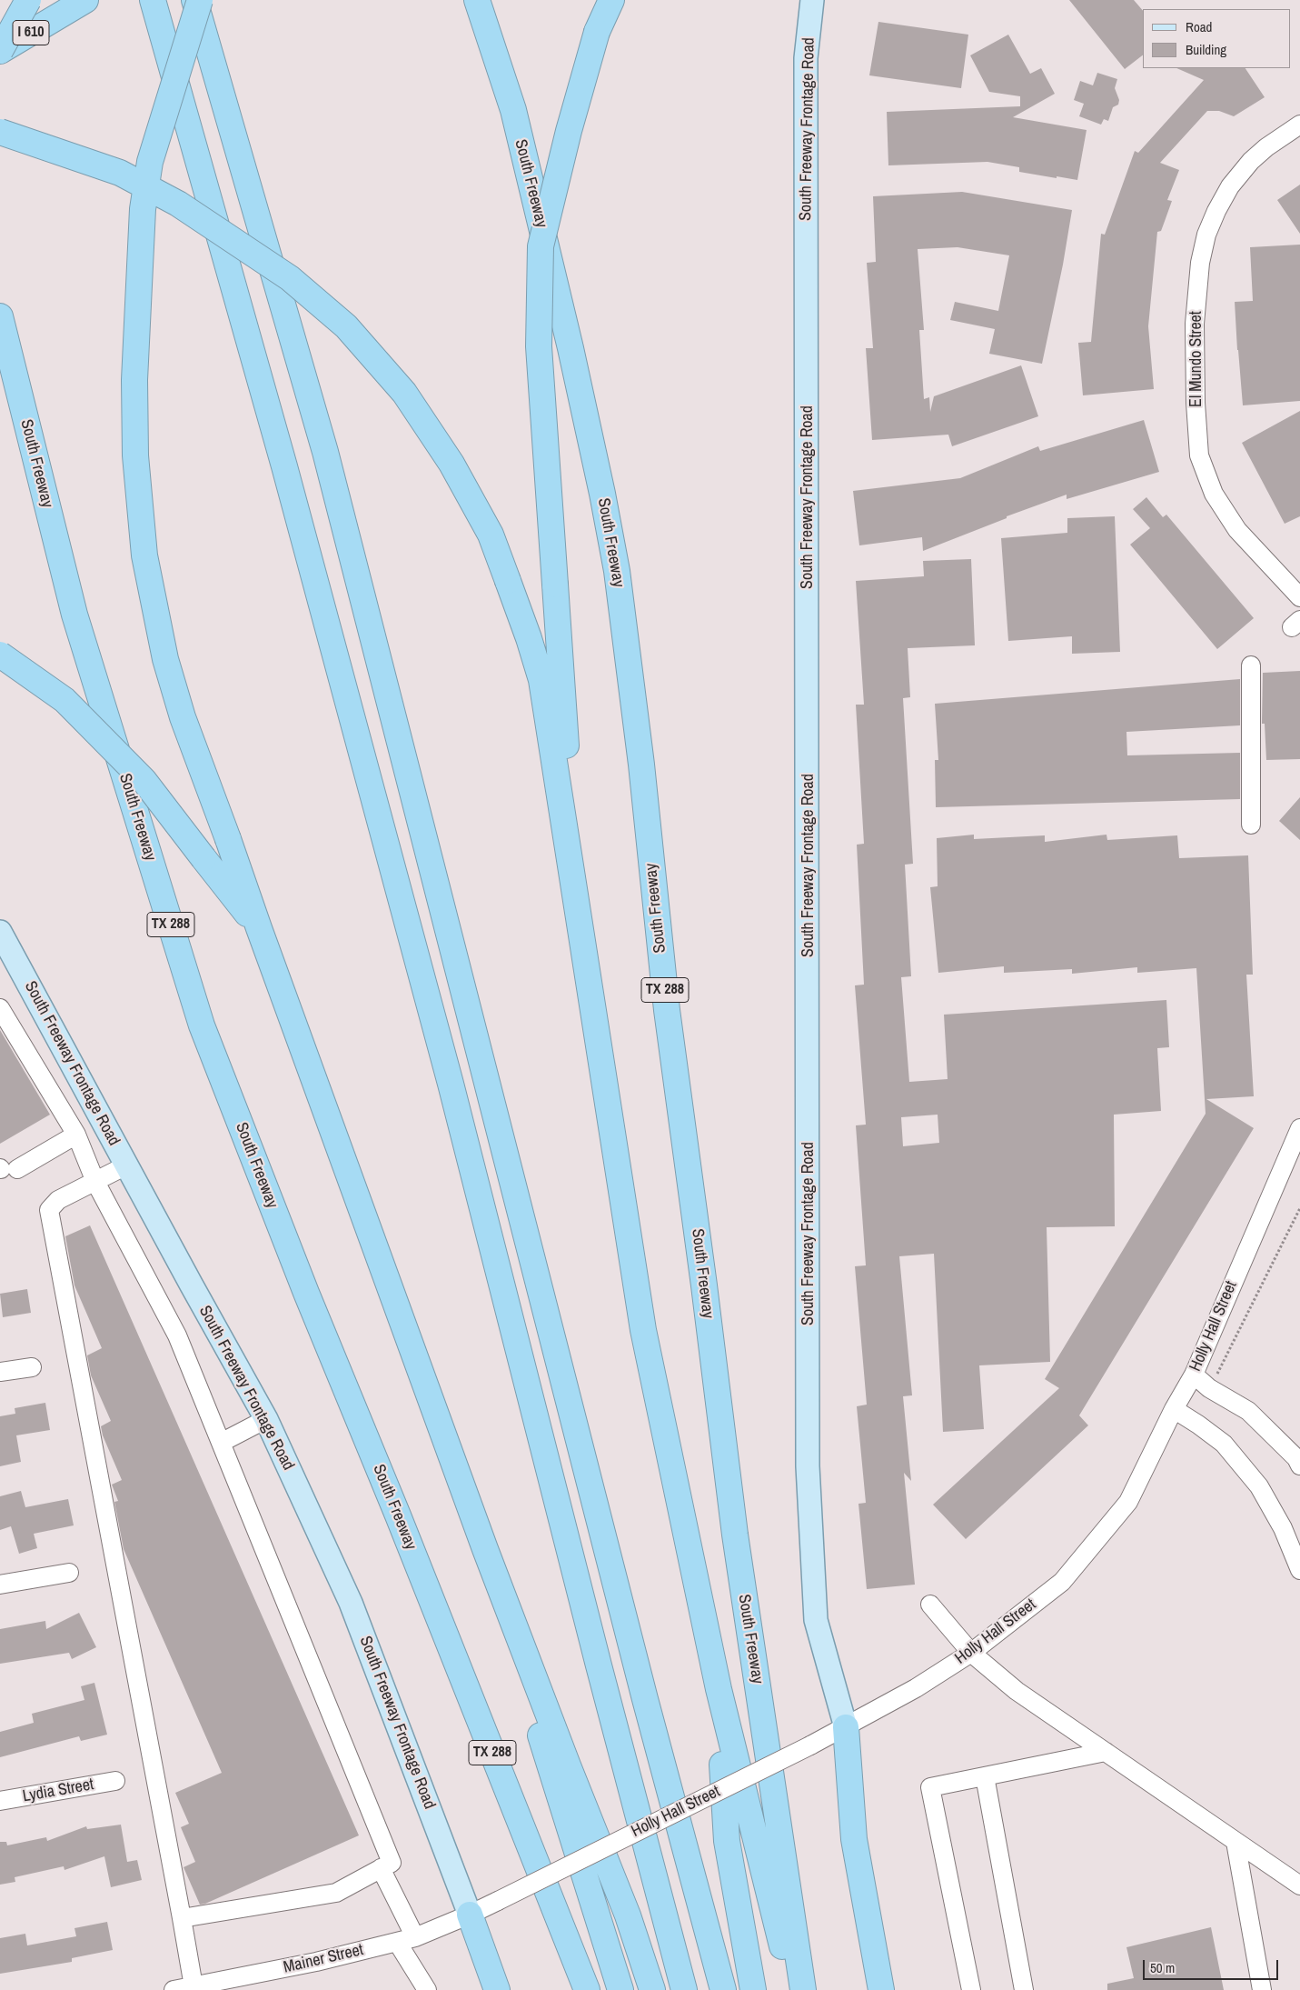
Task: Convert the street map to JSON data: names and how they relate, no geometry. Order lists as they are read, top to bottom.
{
  "streets": {
    "highway": ["I 610", "South Freeway", "TX 288"],
    "main road": ["South Freeway Frontage Road"],
    "street": [
      "El Mundo Street",
      "Holly Hall Street",
      "Lydia Street",
      "Mainer Street"
    ]
  },
  "crossings": [
    ["South Freeway Frontage Road", "Holly Hall Street"],
    ["South Freeway Frontage Road", "Mainer Street"],
    ["Holly Hall Street", "Mainer Street"]
  ],
  "legend": ["Road", "Building"],
  "scale_bar": "50 m"
}
